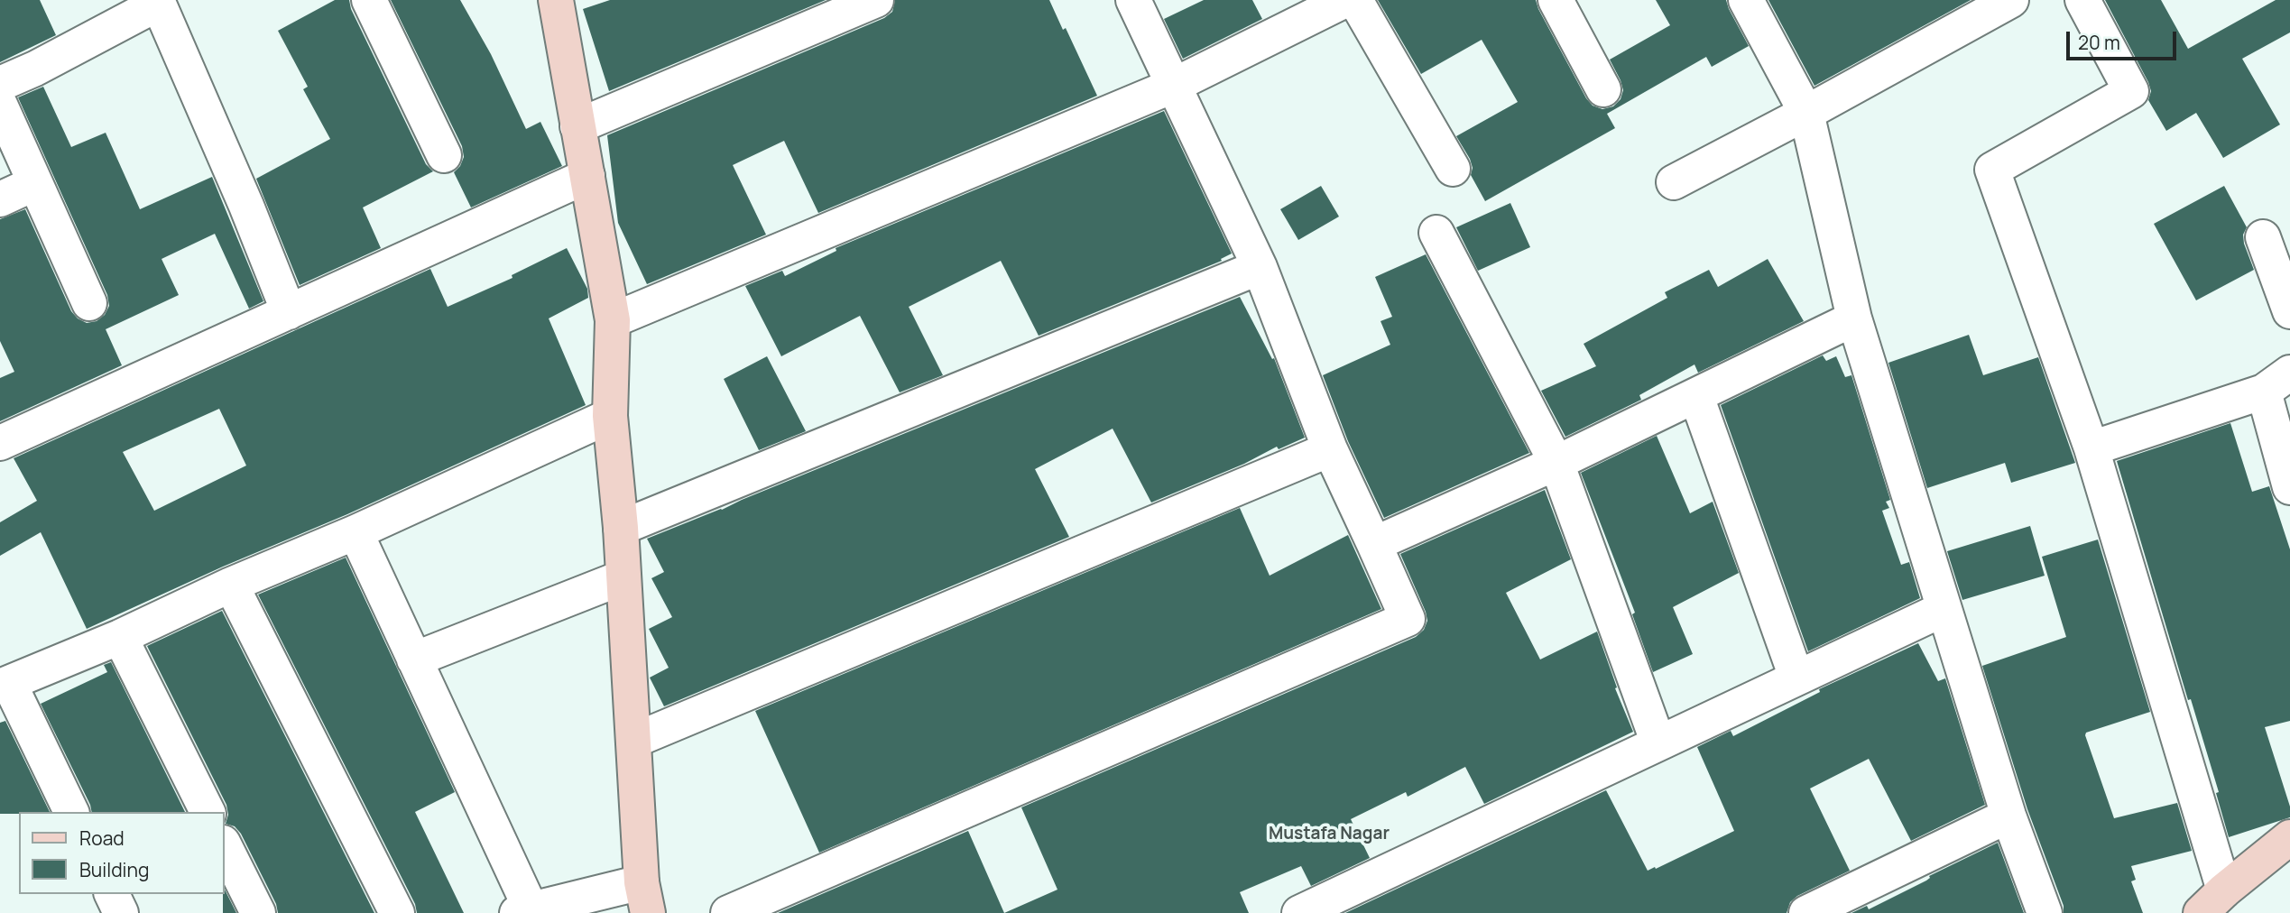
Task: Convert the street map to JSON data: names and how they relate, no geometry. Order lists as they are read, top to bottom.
{
  "districts": ["Mustafa Nagar"],
  "legend": ["Road", "Building"],
  "scale_bar": "20 m"
}
